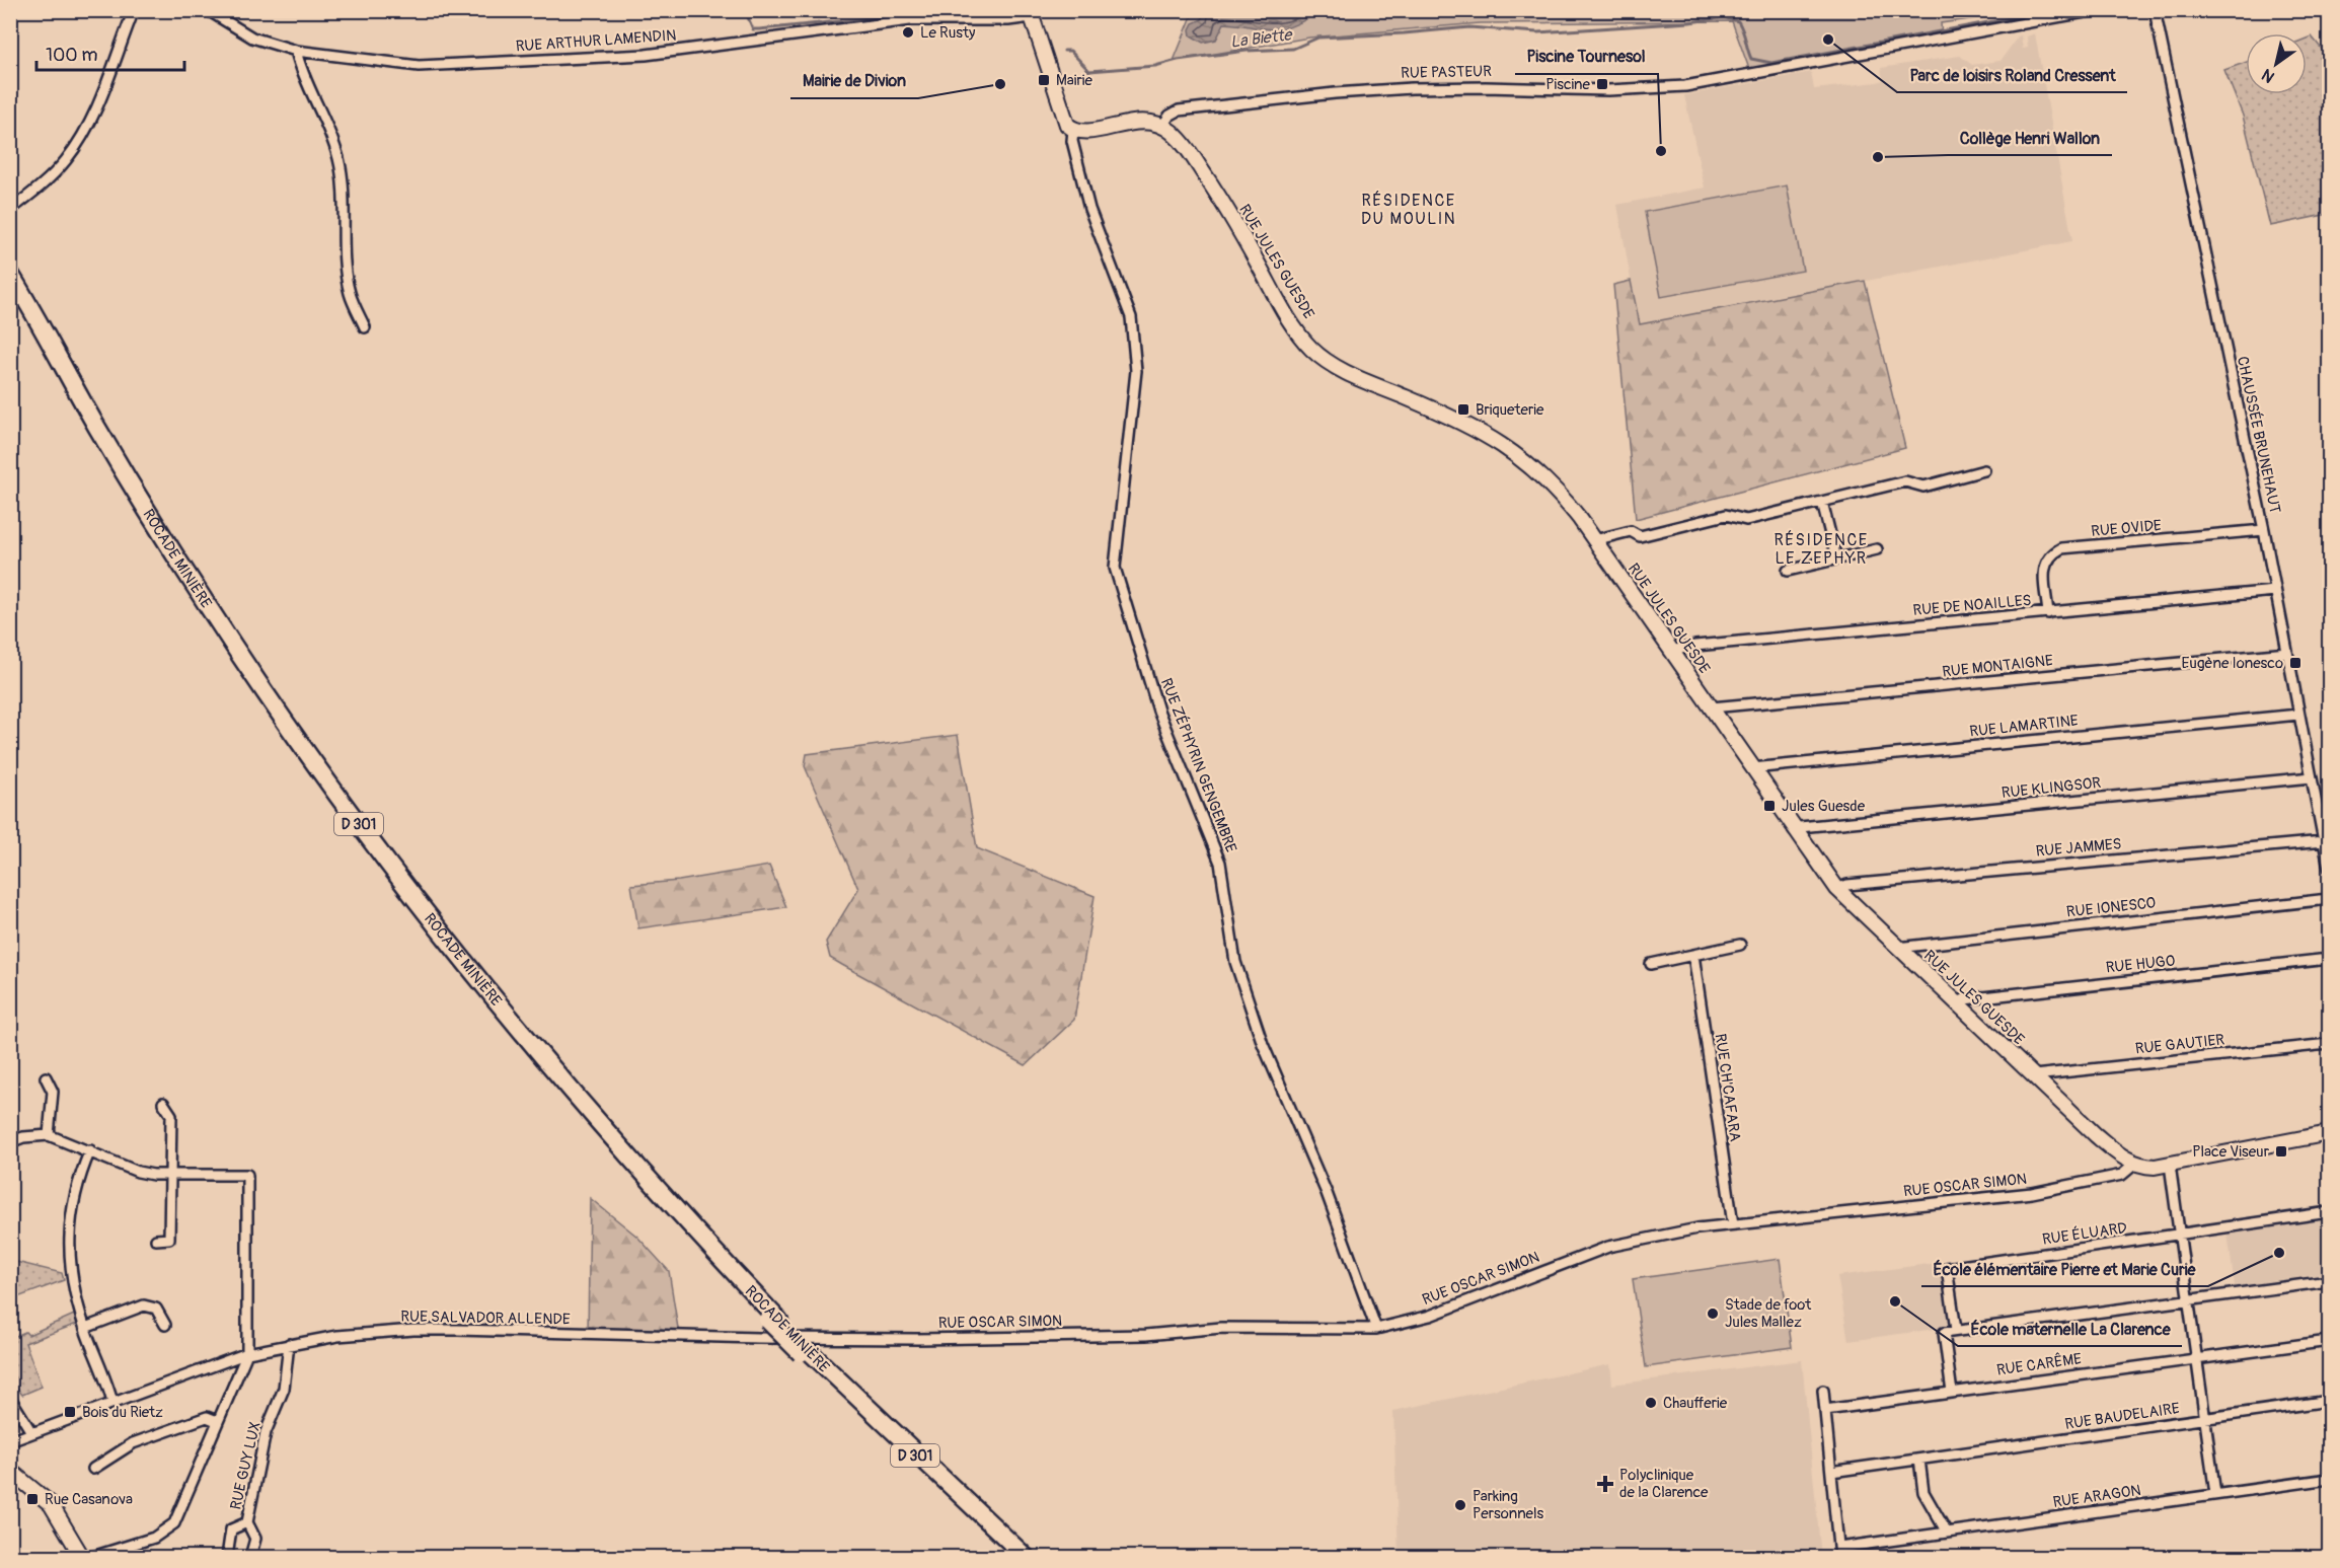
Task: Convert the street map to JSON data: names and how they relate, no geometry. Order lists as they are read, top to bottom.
{
  "streets": {
    "highway": ["ROCADE MINIÈRE", "D 301"],
    "main road": ["RUE JULES GUESDE"],
    "street": [
      "RUE ARTHUR LAMENDIN",
      "RUE PASTEUR",
      "CHAUSSÉE BRUNEHAUT",
      "RUE OVIDE",
      "RUE DE NOAILLES",
      "RUE MONTAIGNE",
      "RUE LAMARTINE",
      "RUE ZÉPHYRIN GENGEMBRE",
      "RUE KLINGSOR",
      "RUE JAMMES",
      "RUE IONESCO",
      "RUE HUGO",
      "RUE GAUTIER",
      "RUE CH'CAFARA",
      "RUE OSCAR SIMON",
      "RUE ÉLUARD",
      "RUE SALVADOR ALLENDE",
      "RUE CARÊME",
      "RUE BAUDELAIRE",
      "RUE GUY LUX",
      "RUE ARAGON"
    ]
  },
  "crossings": [
    ["RUE PASTEUR", "RUE JULES GUESDE"],
    ["RUE JULES GUESDE", "RUE DE NOAILLES"],
    ["RUE JULES GUESDE", "RUE MONTAIGNE"],
    ["RUE JULES GUESDE", "RUE LAMARTINE"],
    ["RUE JULES GUESDE", "RUE KLINGSOR"],
    ["RUE JULES GUESDE", "RUE JAMMES"],
    ["RUE JULES GUESDE", "RUE IONESCO"],
    ["RUE JULES GUESDE", "RUE HUGO"],
    ["RUE JULES GUESDE", "RUE GAUTIER"],
    ["RUE JULES GUESDE", "RUE OSCAR SIMON"],
    ["CHAUSSÉE BRUNEHAUT", "RUE OVIDE"],
    ["CHAUSSÉE BRUNEHAUT", "RUE DE NOAILLES"],
    ["CHAUSSÉE BRUNEHAUT", "RUE MONTAIGNE"],
    ["CHAUSSÉE BRUNEHAUT", "RUE LAMARTINE"],
    ["CHAUSSÉE BRUNEHAUT", "RUE KLINGSOR"],
    ["CHAUSSÉE BRUNEHAUT", "RUE JAMMES"],
    ["RUE OVIDE", "RUE DE NOAILLES"],
    ["RUE ZÉPHYRIN GENGEMBRE", "RUE OSCAR SIMON"],
    ["RUE CH'CAFARA", "RUE OSCAR SIMON"],
    ["RUE OSCAR SIMON", "RUE SALVADOR ALLENDE"],
    ["RUE SALVADOR ALLENDE", "RUE GUY LUX"]
  ],
  "districts": ["RÉSIDENCE DU MOULIN", "RÉSIDENCE LE ZEPHYR"],
  "water": ["La Biette"],
  "places": {
    "other": [
      "Le Rusty",
      "Parc de loisirs Roland Cressent",
      "Mairie de Divion",
      "Piscine Tournesol",
      "Collège Henri Wallon",
      "École élémentaire Pierre et Marie Curie",
      "École maternelle La Clarence",
      "Stade de foot Jules Mallez",
      "Chaufferie",
      "Parking Personnels"
    ],
    "transit": [
      "Mairie",
      "Piscine",
      "Briqueterie",
      "Eugène Ionesco",
      "Jules Guesde",
      "Place Viseur",
      "Bois du Rietz",
      "Rue Casanova"
    ],
    "health": ["Polyclinique de la Clarence"]
  },
  "scale_bar": "100 m",
  "north": "bottom left"
}
